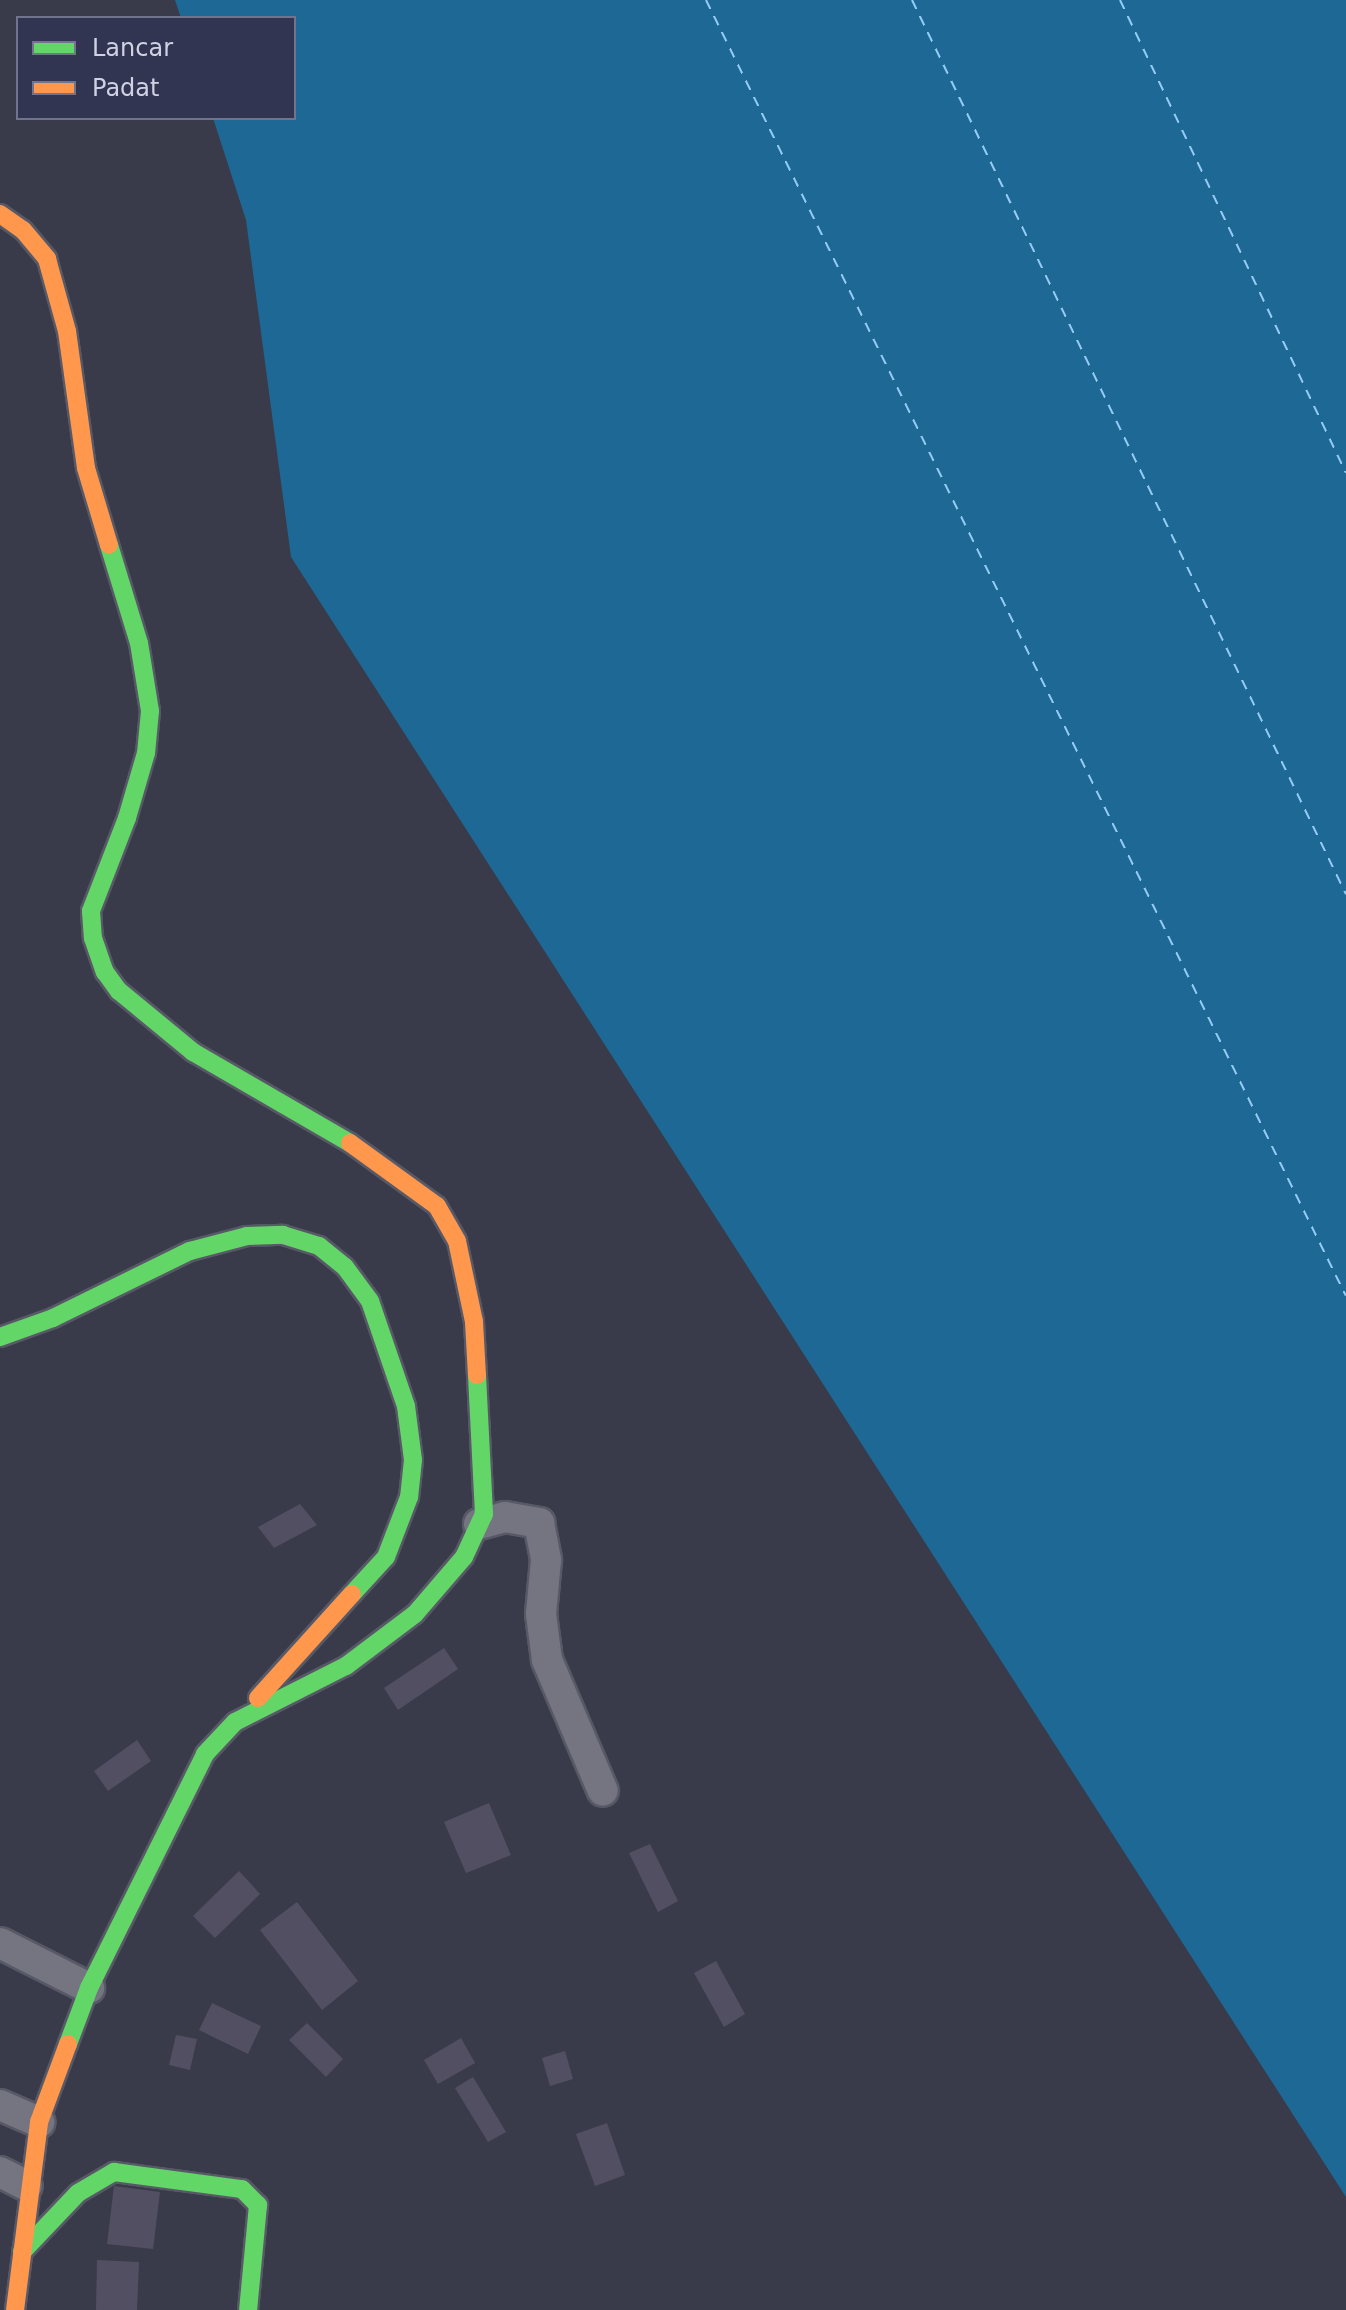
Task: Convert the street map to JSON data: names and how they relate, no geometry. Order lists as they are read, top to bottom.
{
  "legend": ["Lancar", "Padat"]
}
